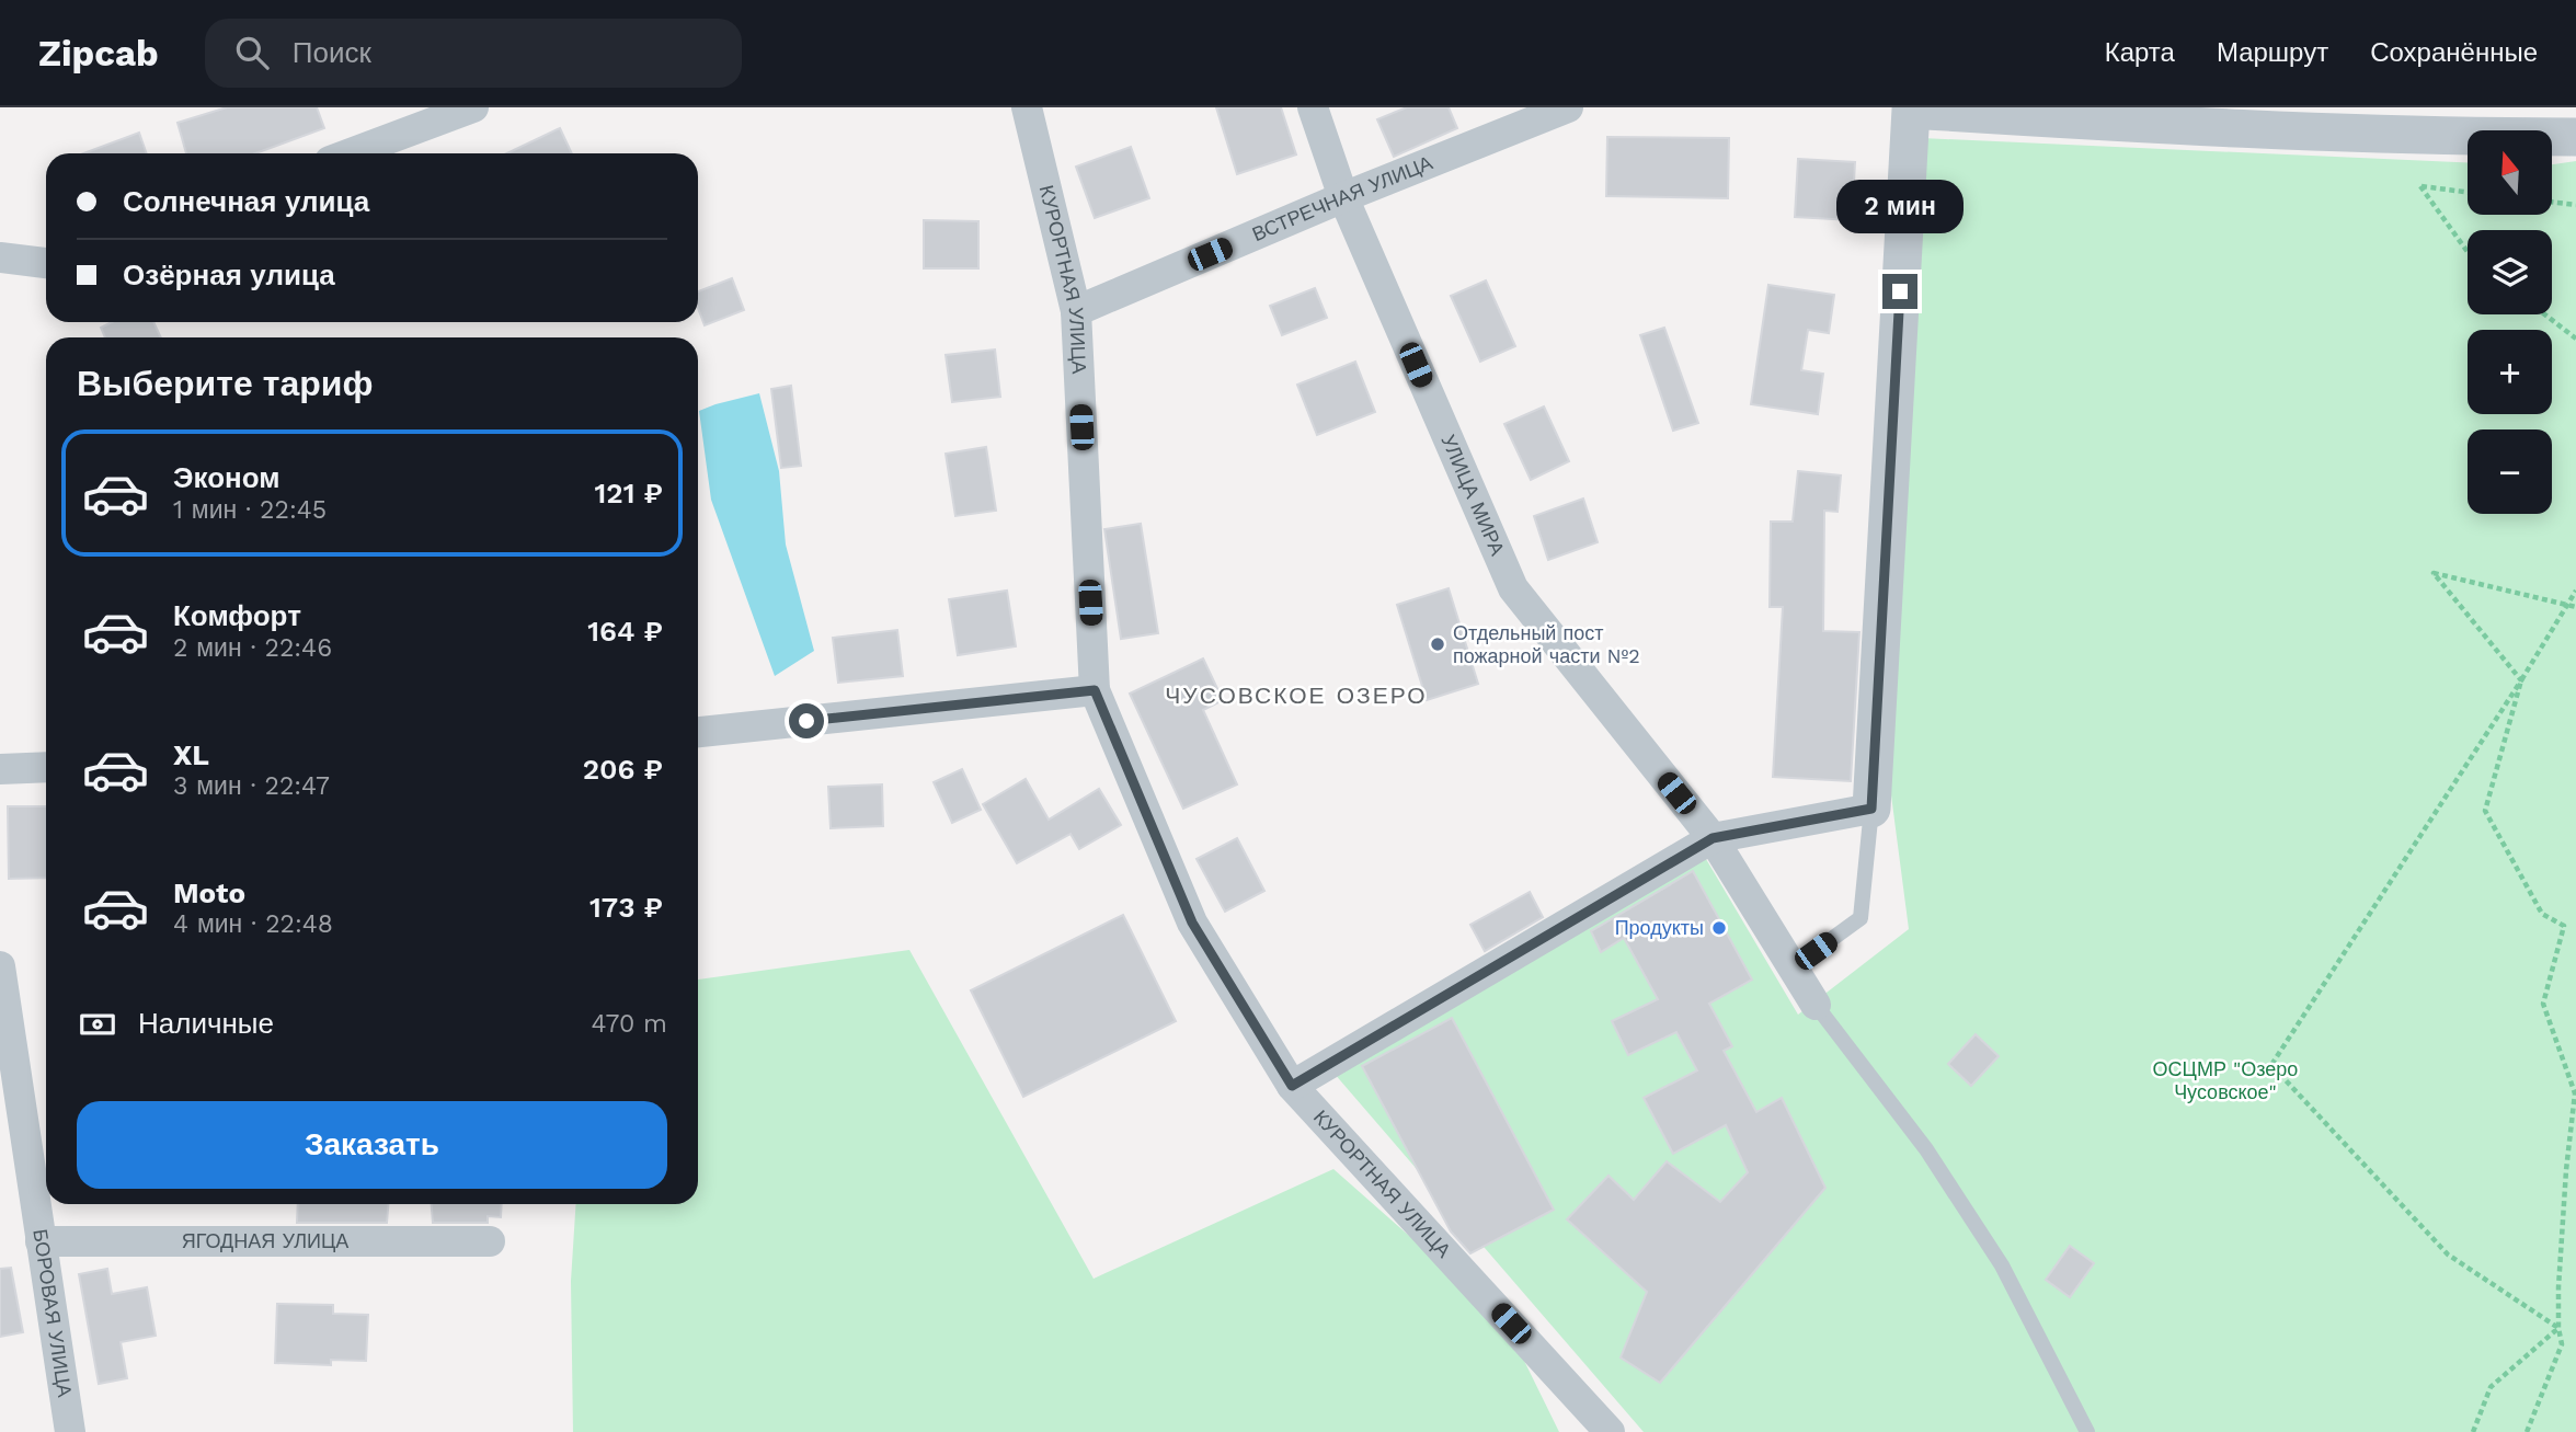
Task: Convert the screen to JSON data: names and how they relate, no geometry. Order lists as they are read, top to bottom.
{
  "streets": {
    "street": [
      "ВСТРЕЧНАЯ УЛИЦА",
      "КУРОРТНАЯ УЛИЦА",
      "УЛИЦА МИРА",
      "ЯГОДНАЯ УЛИЦА",
      "БОРОВАЯ УЛИЦА"
    ]
  },
  "crossings": [
    ["ВСТРЕЧНАЯ УЛИЦА", "КУРОРТНАЯ УЛИЦА"],
    ["ВСТРЕЧНАЯ УЛИЦА", "УЛИЦА МИРА"],
    ["ЯГОДНАЯ УЛИЦА", "БОРОВАЯ УЛИЦА"]
  ],
  "districts": ["ЧУСОВСКОЕ ОЗЕРО"],
  "parks": ["ОСЦМР \"Озеро Чусовское\""],
  "places": ["Отдельный пост пожарной части №2", "Продукты"],
  "north": "top",
  "page": {
    "header": "Zipcab",
    "search": "Поиск",
    "nav": ["Карта", "Маршрут", "Сохранённые"],
    "map_buttons": ["+", "−"],
    "banner": ["Солнечная улица", "Озёрная улица"],
    "bubble": "2 мин",
    "heading": "Выберите тариф",
    "list": [
      {
        "name": "Эконом",
        "note": "1 мин · 22:45",
        "value": "121 ₽"
      },
      {
        "name": "Комфорт",
        "note": "2 мин · 22:46",
        "value": "164 ₽"
      },
      {
        "name": "XL",
        "note": "3 мин · 22:47",
        "value": "206 ₽"
      },
      {
        "name": "Moto",
        "note": "4 мин · 22:48",
        "value": "173 ₽"
      }
    ],
    "pay": ["Наличные", "470 m"],
    "buttons": "Заказать"
  }
}
